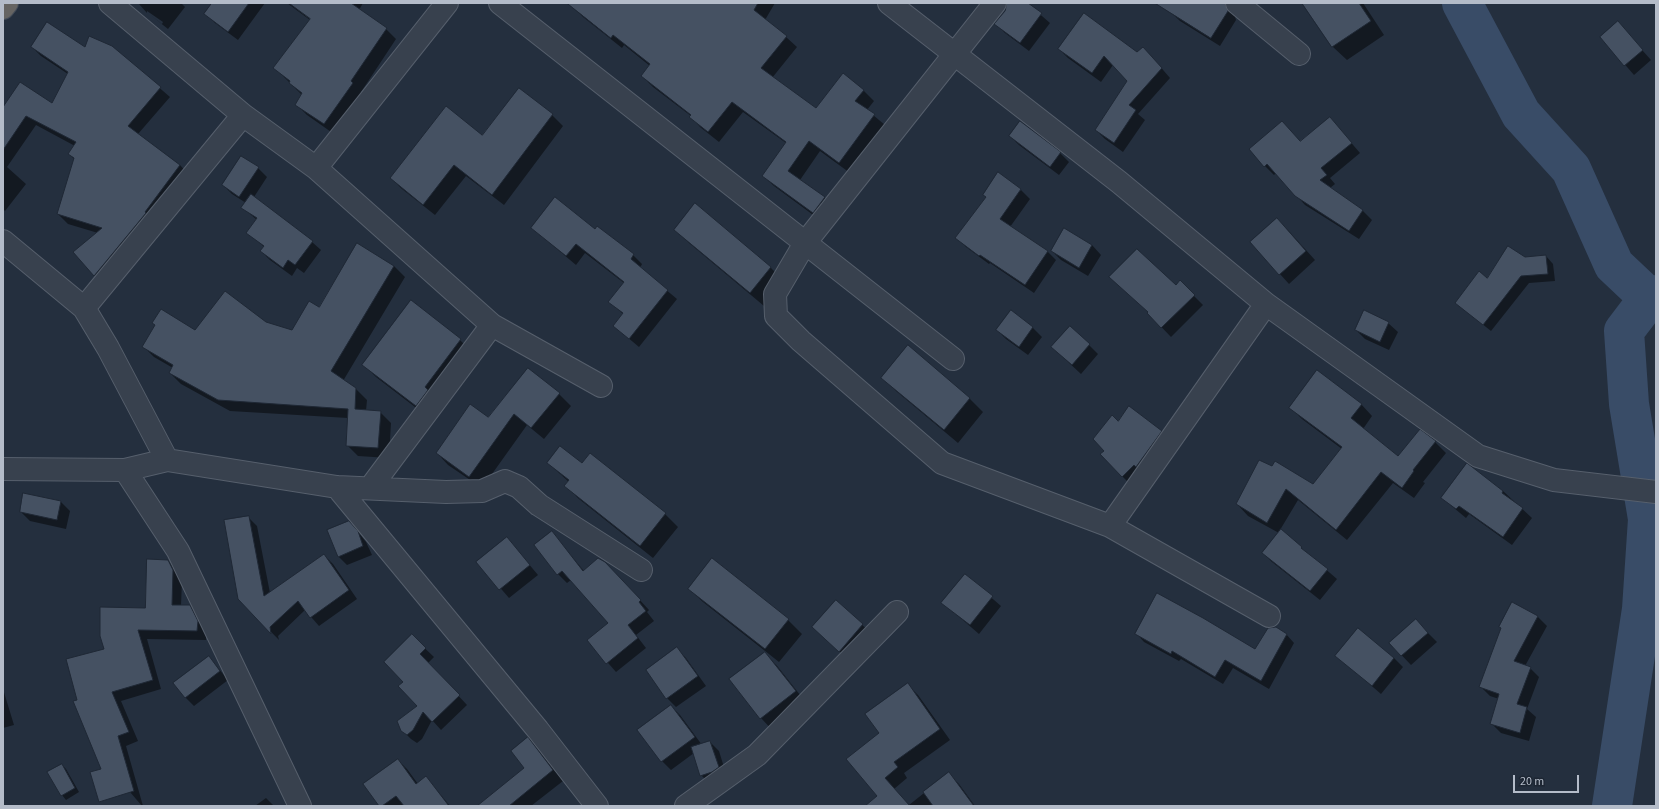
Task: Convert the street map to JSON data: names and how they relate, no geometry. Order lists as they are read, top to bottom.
{
  "scale_bar": "20 m"
}
